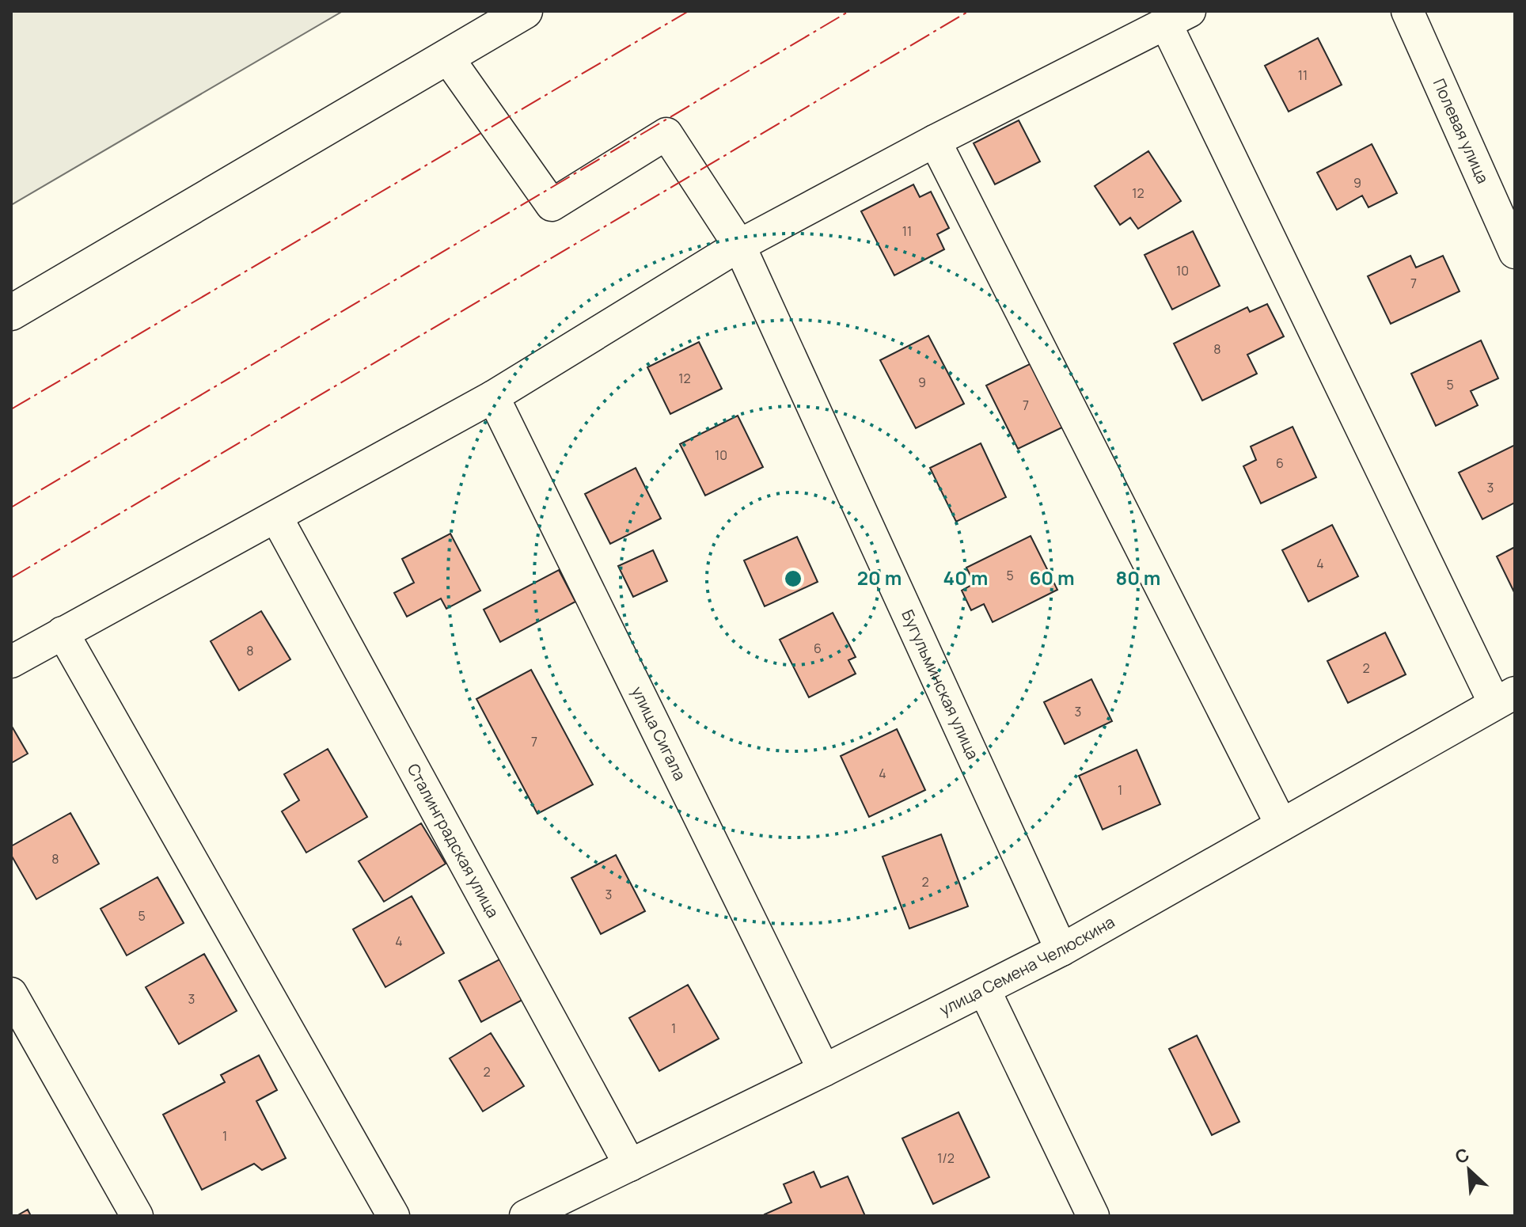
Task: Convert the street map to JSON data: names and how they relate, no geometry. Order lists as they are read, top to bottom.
{
  "streets": {
    "street": [
      "Полевая улица",
      "Бугульминская улица",
      "улица Сигала",
      "Сталинградская улица",
      "улица Семена Челюскина"
    ]
  },
  "crossings": [
    ["Бугульминская улица", "улица Семена Челюскина"],
    ["улица Сигала", "улица Семена Челюскина"],
    ["Сталинградская улица", "улица Семена Челюскина"]
  ],
  "house_numbers": [
    "11",
    "9",
    "12",
    "11",
    "10",
    "7",
    "8",
    "12",
    "9",
    "5",
    "7",
    "10",
    "6",
    "3",
    "4",
    "5",
    "6",
    "8",
    "2",
    "3",
    "7",
    "4",
    "1",
    "8",
    "2",
    "3",
    "5",
    "4",
    "3",
    "1",
    "2",
    "1",
    "1/2"
  ],
  "north": "top left",
  "rings": [
    "20 m",
    "40 m",
    "60 m",
    "80 m"
  ]
}
